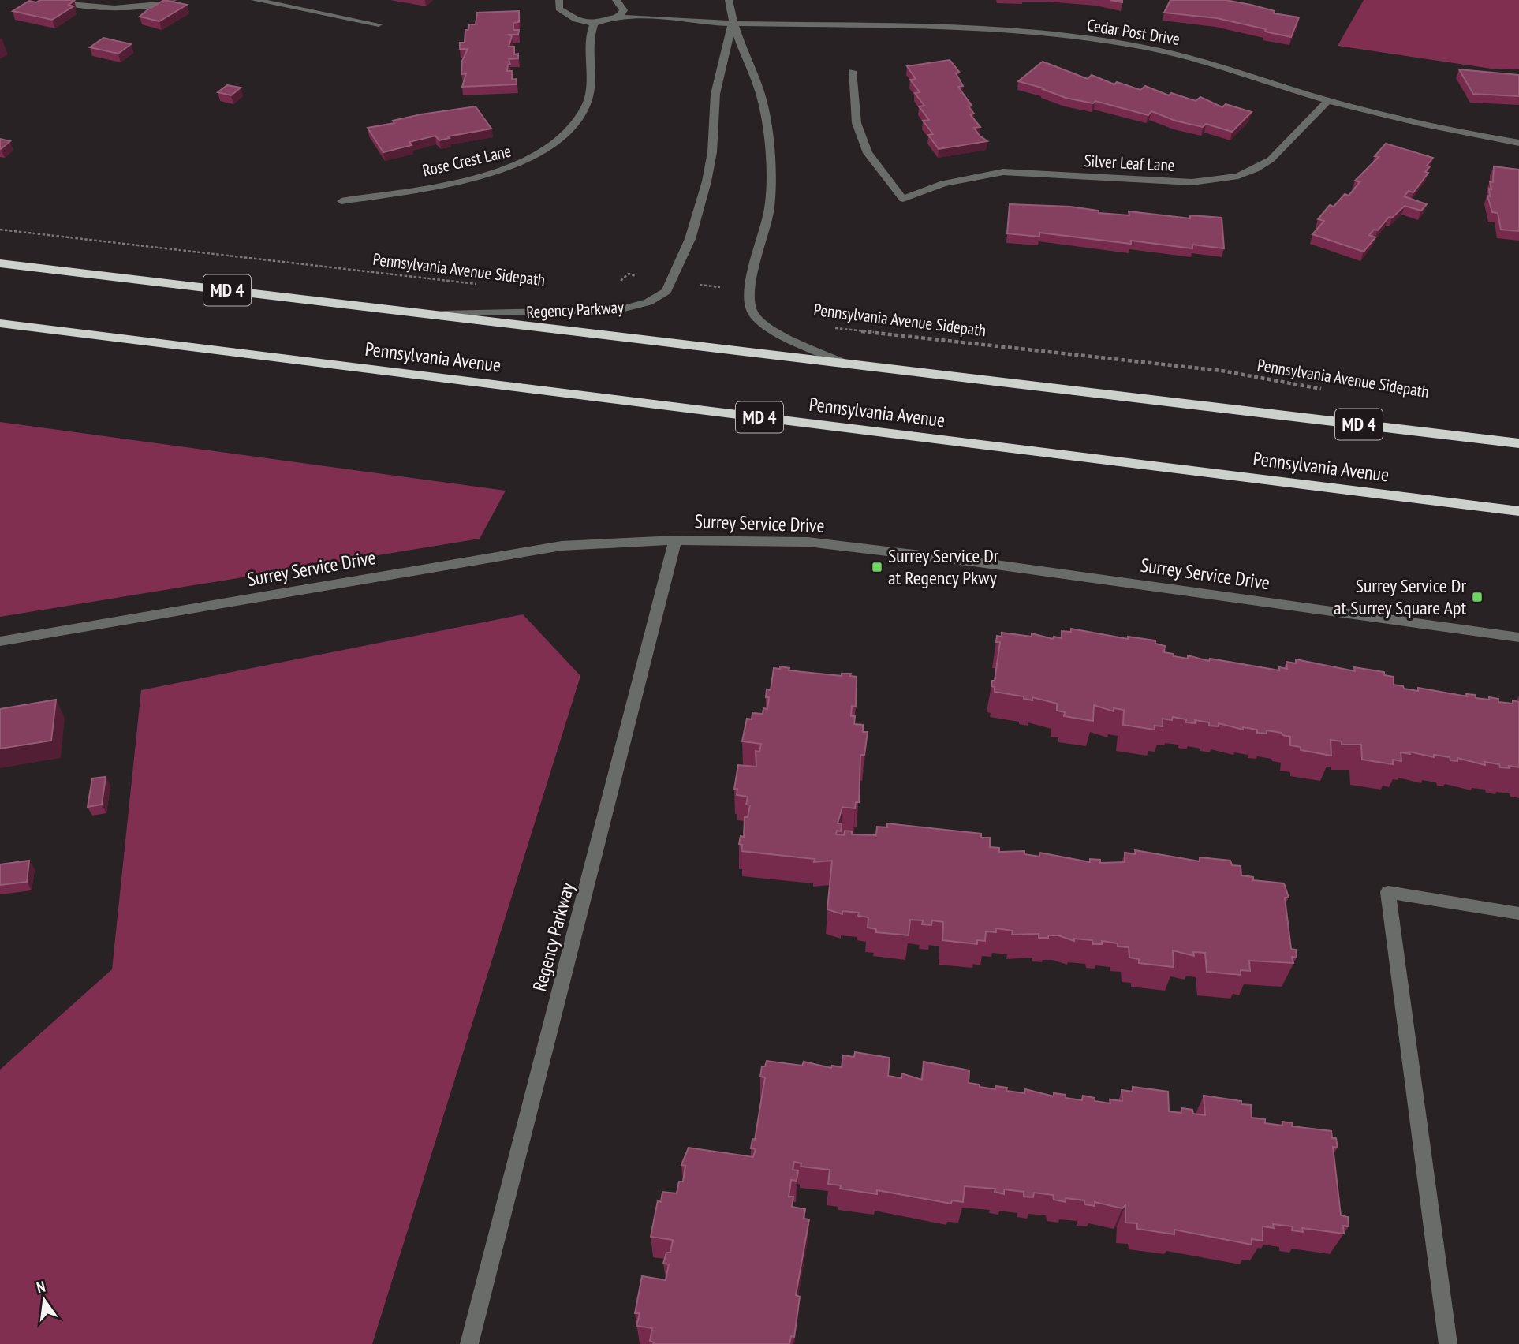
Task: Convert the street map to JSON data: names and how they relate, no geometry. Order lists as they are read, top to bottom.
{
  "streets": {
    "highway": ["MD 4", "Pennsylvania Avenue"],
    "street": [
      "Cedar Post Drive",
      "Rose Crest Lane",
      "Silver Leaf Lane",
      "Regency Parkway",
      "Surrey Service Drive"
    ],
    "path": ["Pennsylvania Avenue Sidepath"]
  },
  "crossings": [
    ["Cedar Post Drive", "Silver Leaf Lane"],
    ["Cedar Post Drive", "Regency Parkway"],
    ["MD 4", "Regency Parkway"],
    ["Regency Parkway", "Surrey Service Drive"]
  ],
  "places": {
    "transit": ["Surrey Service Dr at Regency Pkwy", "Surrey Service Dr at Surrey Square Apt"]
  },
  "north": "top"
}
